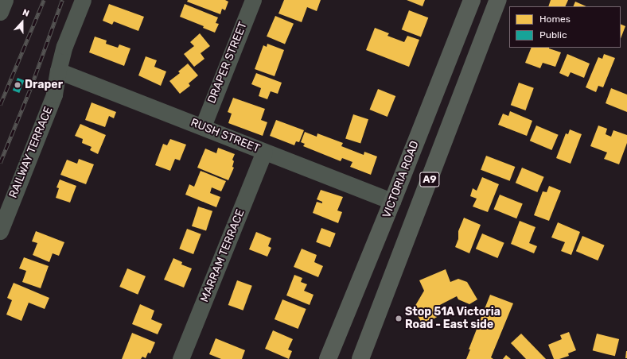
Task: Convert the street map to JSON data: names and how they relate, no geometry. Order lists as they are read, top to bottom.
{
  "streets": {
    "highway": ["VICTORIA ROAD", "A9"],
    "street": [
      "DRAPER STREET",
      "RUSH STREET",
      "RAILWAY TERRACE",
      "MARRAM TERRACE"
    ]
  },
  "crossings": [
    ["DRAPER STREET", "RUSH STREET"],
    ["RUSH STREET", "RAILWAY TERRACE"],
    ["RUSH STREET", "VICTORIA ROAD"],
    ["RUSH STREET", "MARRAM TERRACE"]
  ],
  "places": ["Draper", "Stop 51A Victoria Road - East side"],
  "legend": ["Homes", "Public"],
  "north": "top"
}
